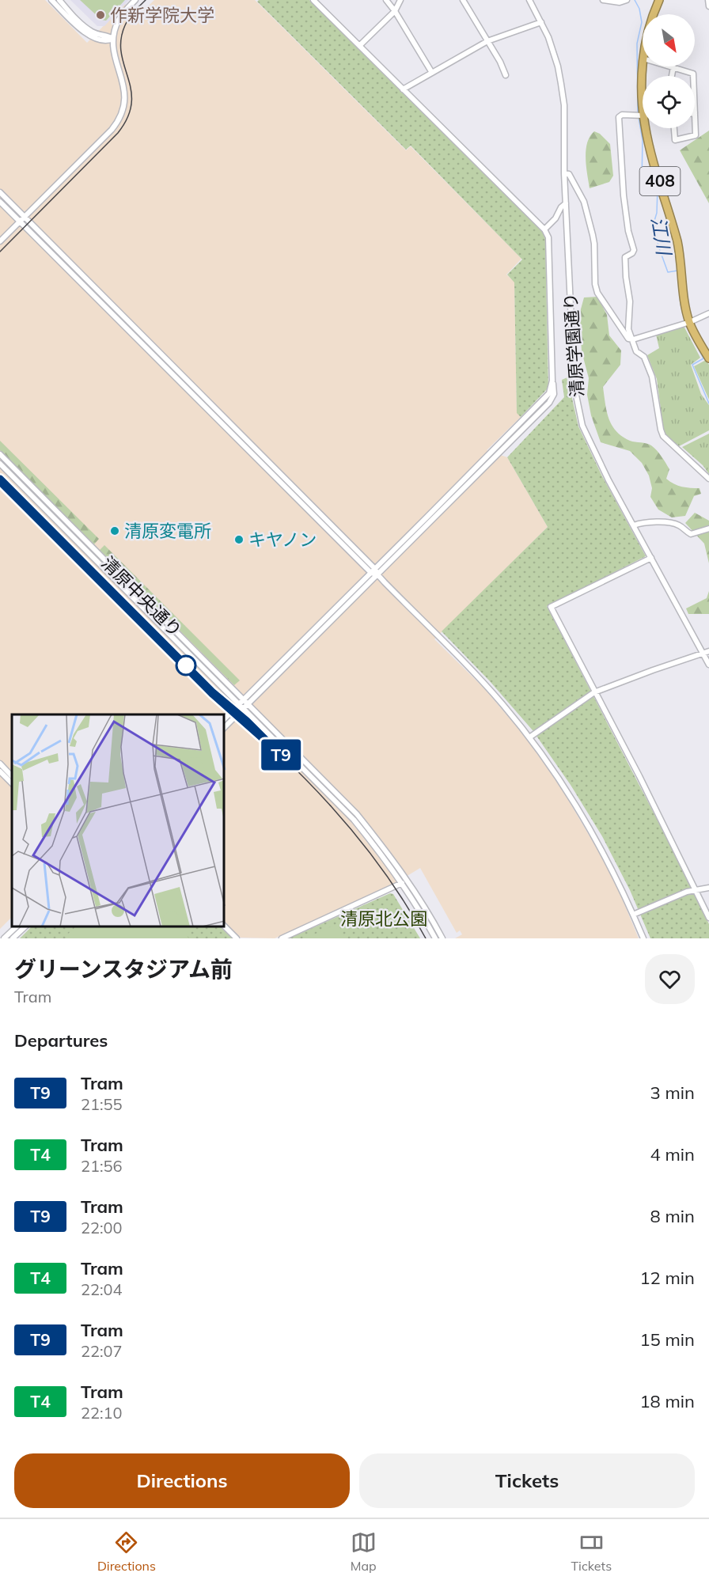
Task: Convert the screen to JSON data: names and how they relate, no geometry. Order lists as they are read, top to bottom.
{
  "streets": {
    "highway": ["408"],
    "street": ["清原学園通り", "清原中央通り"]
  },
  "water": ["江川"],
  "parks": ["清原北公園"],
  "places": ["作新学院大学", "清原変電所", "キヤノン"],
  "lines": ["tram line T9"],
  "north": "bottom right",
  "page": {
    "on_map": "T9",
    "heading": [
      ["グリーンスタジアム前", "Tram"],
      "Departures"
    ],
    "list": [
      {
        "mark": "T9",
        "name": "Tram",
        "note": "21:55",
        "value": "3 min"
      },
      {
        "mark": "T4",
        "name": "Tram",
        "note": "21:56",
        "value": "4 min"
      },
      {
        "mark": "T9",
        "name": "Tram",
        "note": "22:00",
        "value": "8 min"
      },
      {
        "mark": "T4",
        "name": "Tram",
        "note": "22:04",
        "value": "12 min"
      },
      {
        "mark": "T9",
        "name": "Tram",
        "note": "22:07",
        "value": "15 min"
      },
      {
        "mark": "T4",
        "name": "Tram",
        "note": "22:10",
        "value": "18 min"
      }
    ],
    "buttons": ["Directions", "Tickets"],
    "tabs": ["Directions", "Map", "Tickets"]
  }
}
